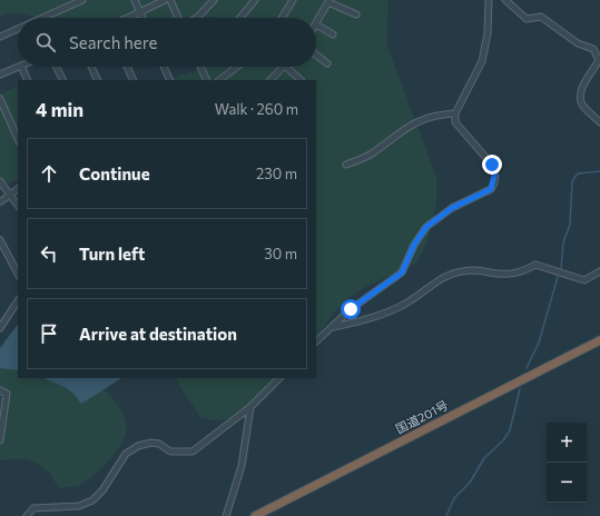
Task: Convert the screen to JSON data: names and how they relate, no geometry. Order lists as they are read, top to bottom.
{
  "streets": {
    "highway": ["国道201号"]
  },
  "page": {
    "search": "Search here",
    "heading": ["4 min", "Walk · 260 m"],
    "list": [
      ["Continue", "230 m"],
      ["Turn left", "30 m"],
      "Arrive at destination"
    ],
    "map_buttons": ["+", "−"]
  }
}
